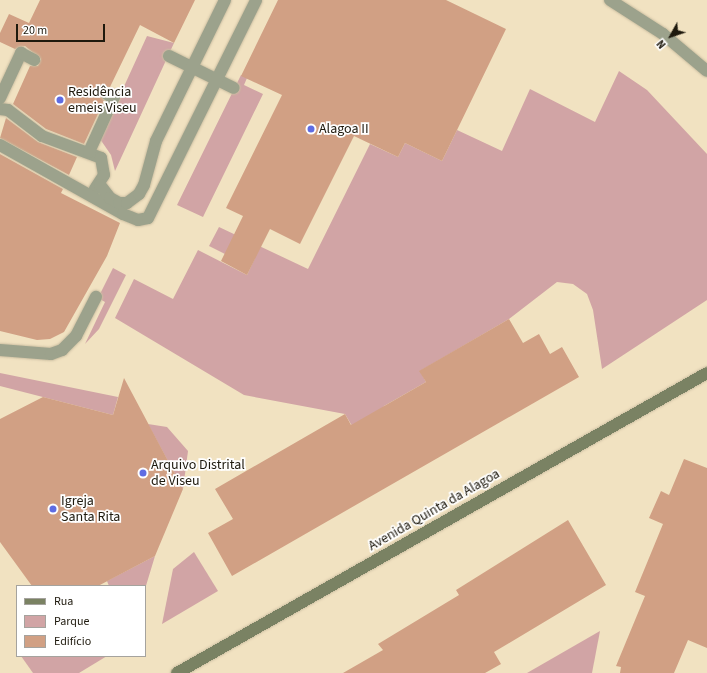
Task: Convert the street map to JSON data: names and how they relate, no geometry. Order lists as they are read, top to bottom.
{
  "streets": {
    "street": ["Avenida Quinta da Alagoa"]
  },
  "places": [
    "Residência emeis Viseu",
    "Alagoa II",
    "Arquivo Distrital de Viseu",
    "Igreja Santa Rita"
  ],
  "legend": ["Rua", "Parque", "Edifício"],
  "scale_bar": "20 m",
  "north": "bottom left"
}
